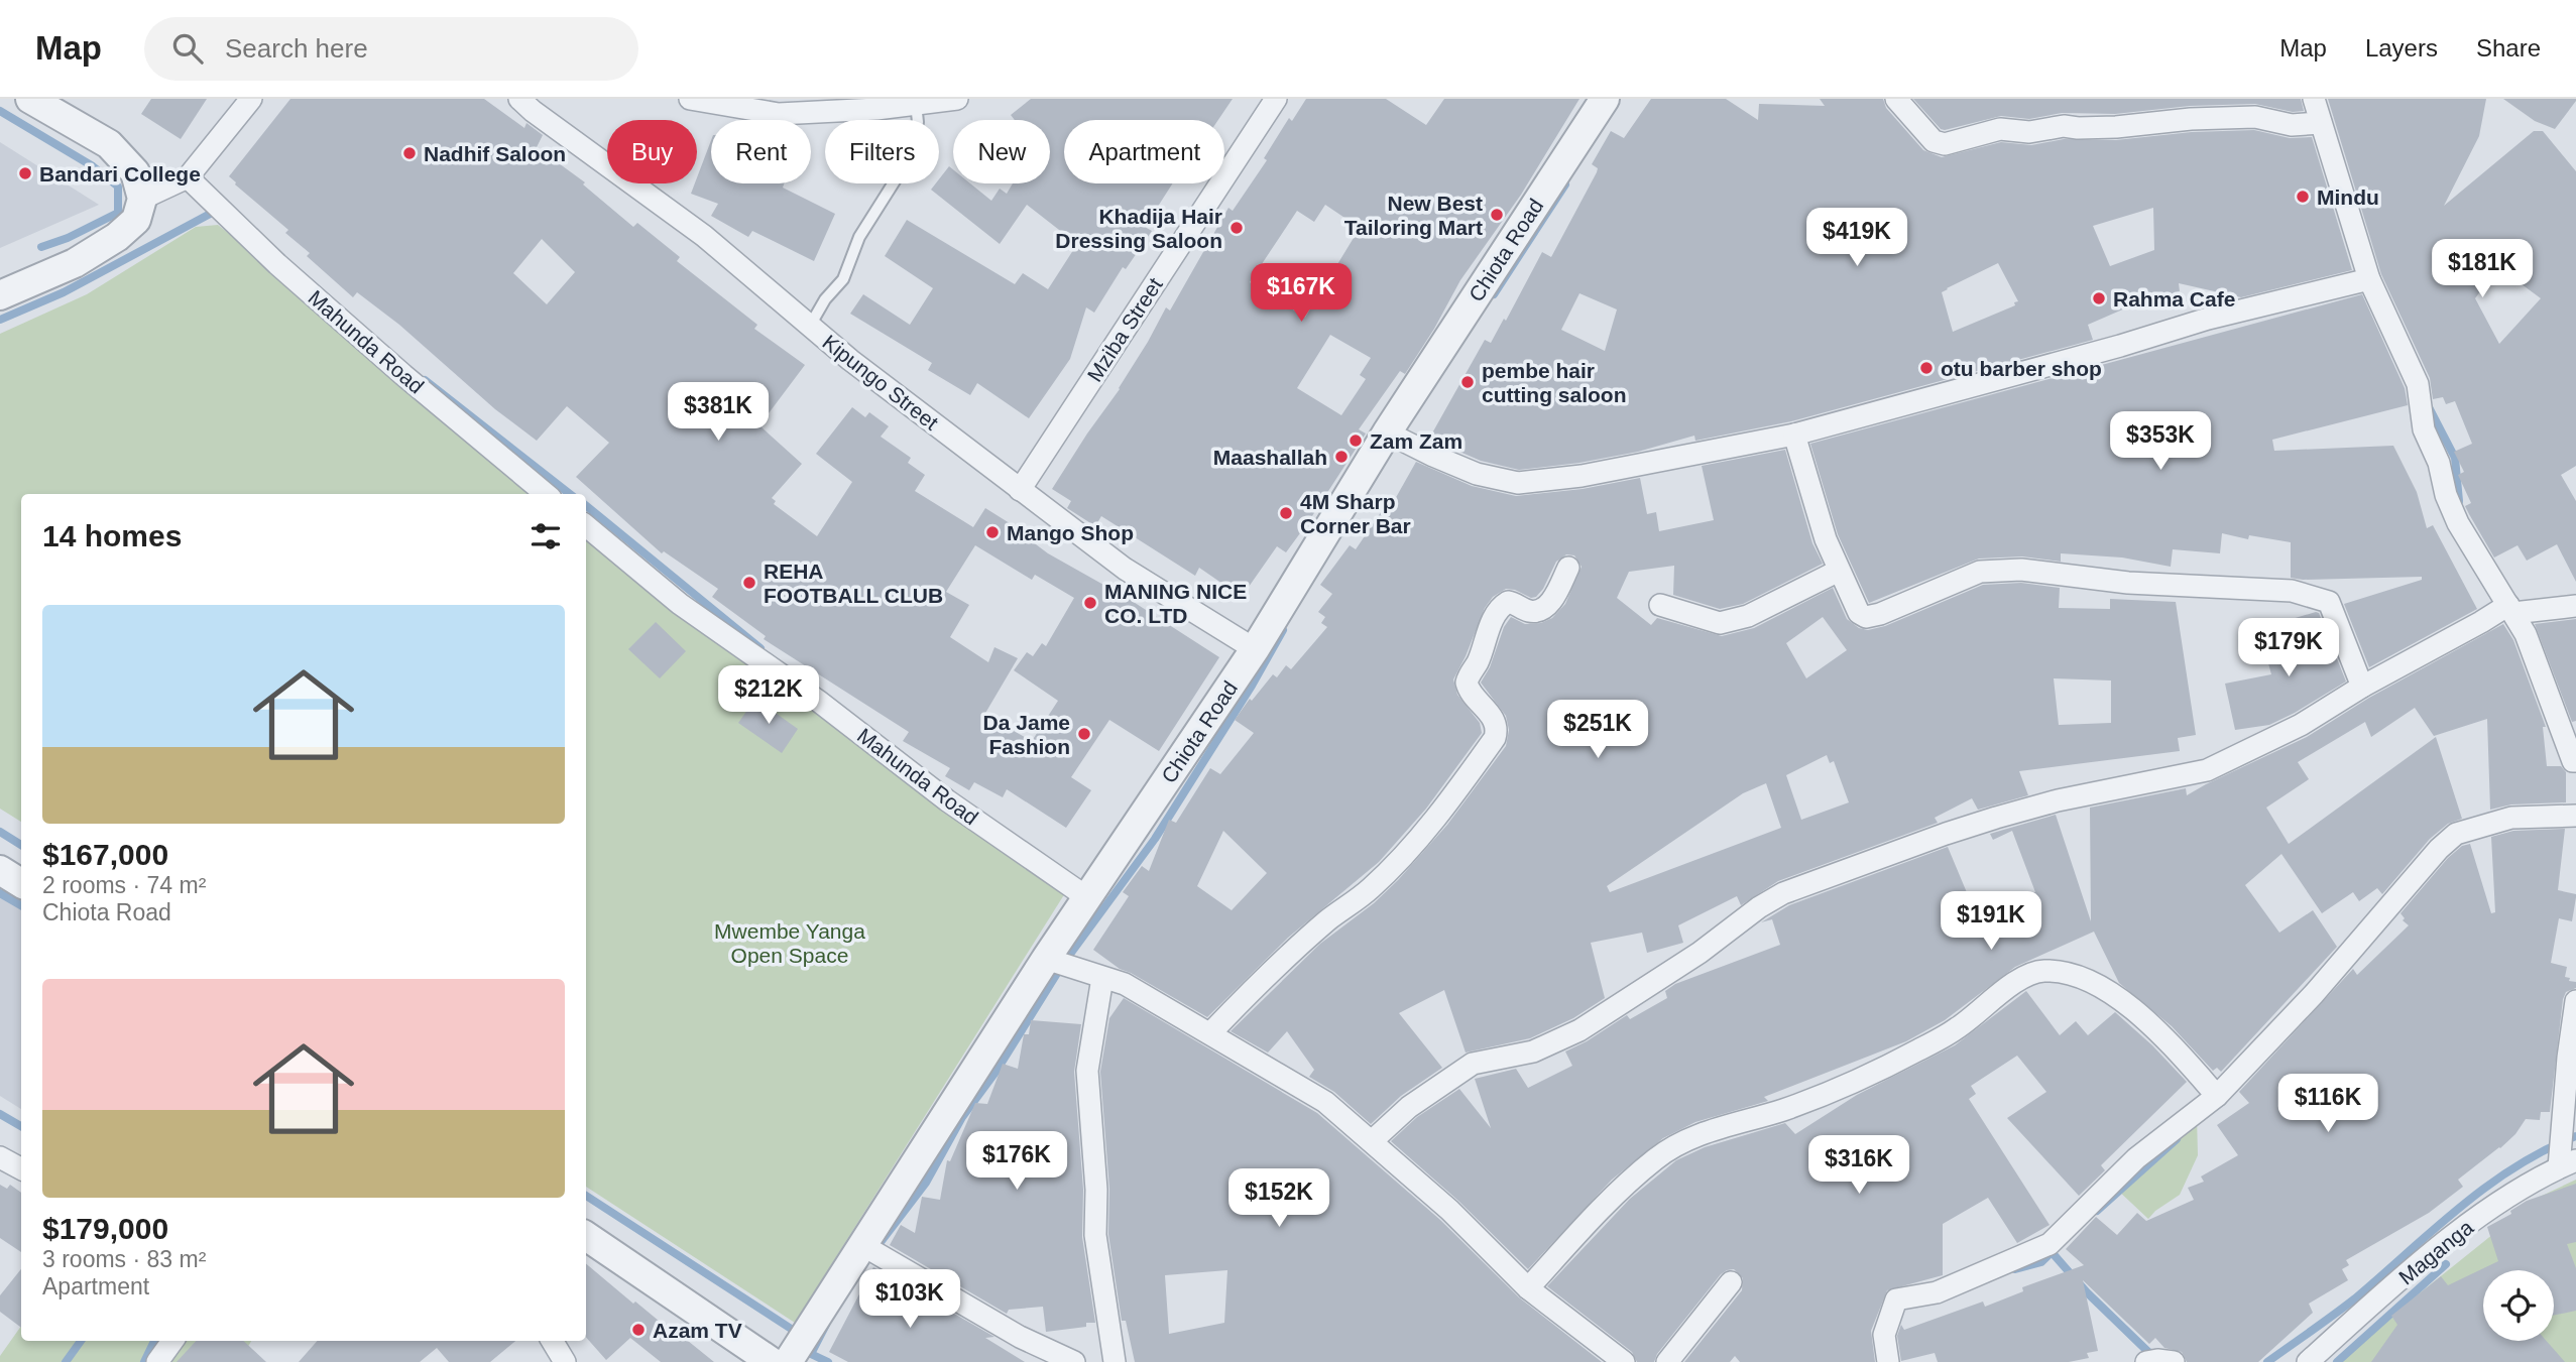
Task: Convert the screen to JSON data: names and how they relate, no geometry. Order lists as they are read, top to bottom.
{
  "streets": {
    "street": [
      "Chiota Road",
      "Mziba Street",
      "Mahunda Road",
      "Kipungo Street",
      "Maganga"
    ]
  },
  "crossings": [
    ["Chiota Road", "Mahunda Road"],
    ["Chiota Road", "Kipungo Street"],
    ["Mziba Street", "Kipungo Street"]
  ],
  "parks": ["Mwembe Yanga Open Space"],
  "places": [
    "Nadhif Saloon",
    "Bandari College",
    "Mindu",
    "New Best Tailoring Mart",
    "Khadija Hair Dressing Saloon",
    "Rahma Cafe",
    "otu barber shop",
    "pembe hair cutting saloon",
    "Zam Zam",
    "Maashallah",
    "4M Sharp Corner Bar",
    "Mango Shop",
    "REHA FOOTBALL CLUB",
    "MANING NICE CO. LTD",
    "Da Jame Fashion",
    "Azam TV"
  ],
  "page": {
    "header": "Map",
    "search": "Search here",
    "nav": ["Map", "Layers", "Share"],
    "chip": [
      "Buy",
      "Rent",
      "Filters",
      "New",
      "Apartment"
    ],
    "price": [
      "$419K",
      "$181K",
      "$167K",
      "$381K",
      "$353K",
      "$179K",
      "$212K",
      "$251K",
      "$191K",
      "$116K",
      "$176K",
      "$316K",
      "$152K",
      "$103K"
    ],
    "heading": "14 homes",
    "list": [
      {
        "name": "$167,000",
        "note": "2 rooms · 74 m² · Chiota Road"
      },
      {
        "name": "$179,000",
        "note": "3 rooms · 83 m² · Apartment"
      }
    ]
  }
}
